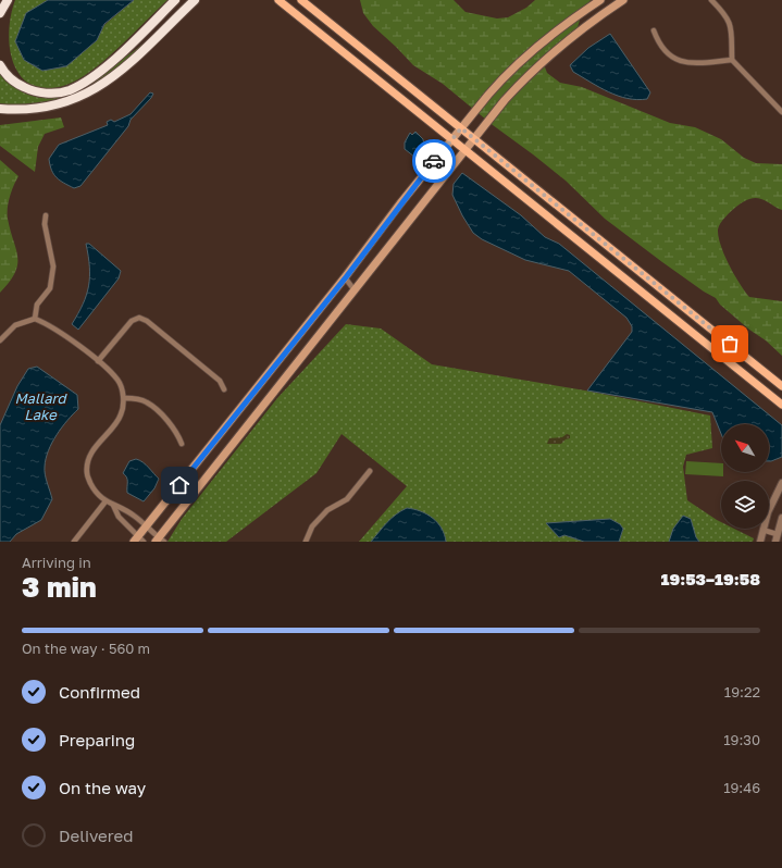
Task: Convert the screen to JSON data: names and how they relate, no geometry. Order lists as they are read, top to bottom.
{
  "water": ["Mallard Lake"],
  "north": "top left",
  "page": {
    "heading": ["3 min", "Arriving in", "19:53–19:58"],
    "bar": "On the way · 560 m",
    "list": [
      ["Confirmed", "19:22"],
      ["Preparing", "19:30"],
      ["On the way", "19:46"],
      "Delivered"
    ]
  }
}
